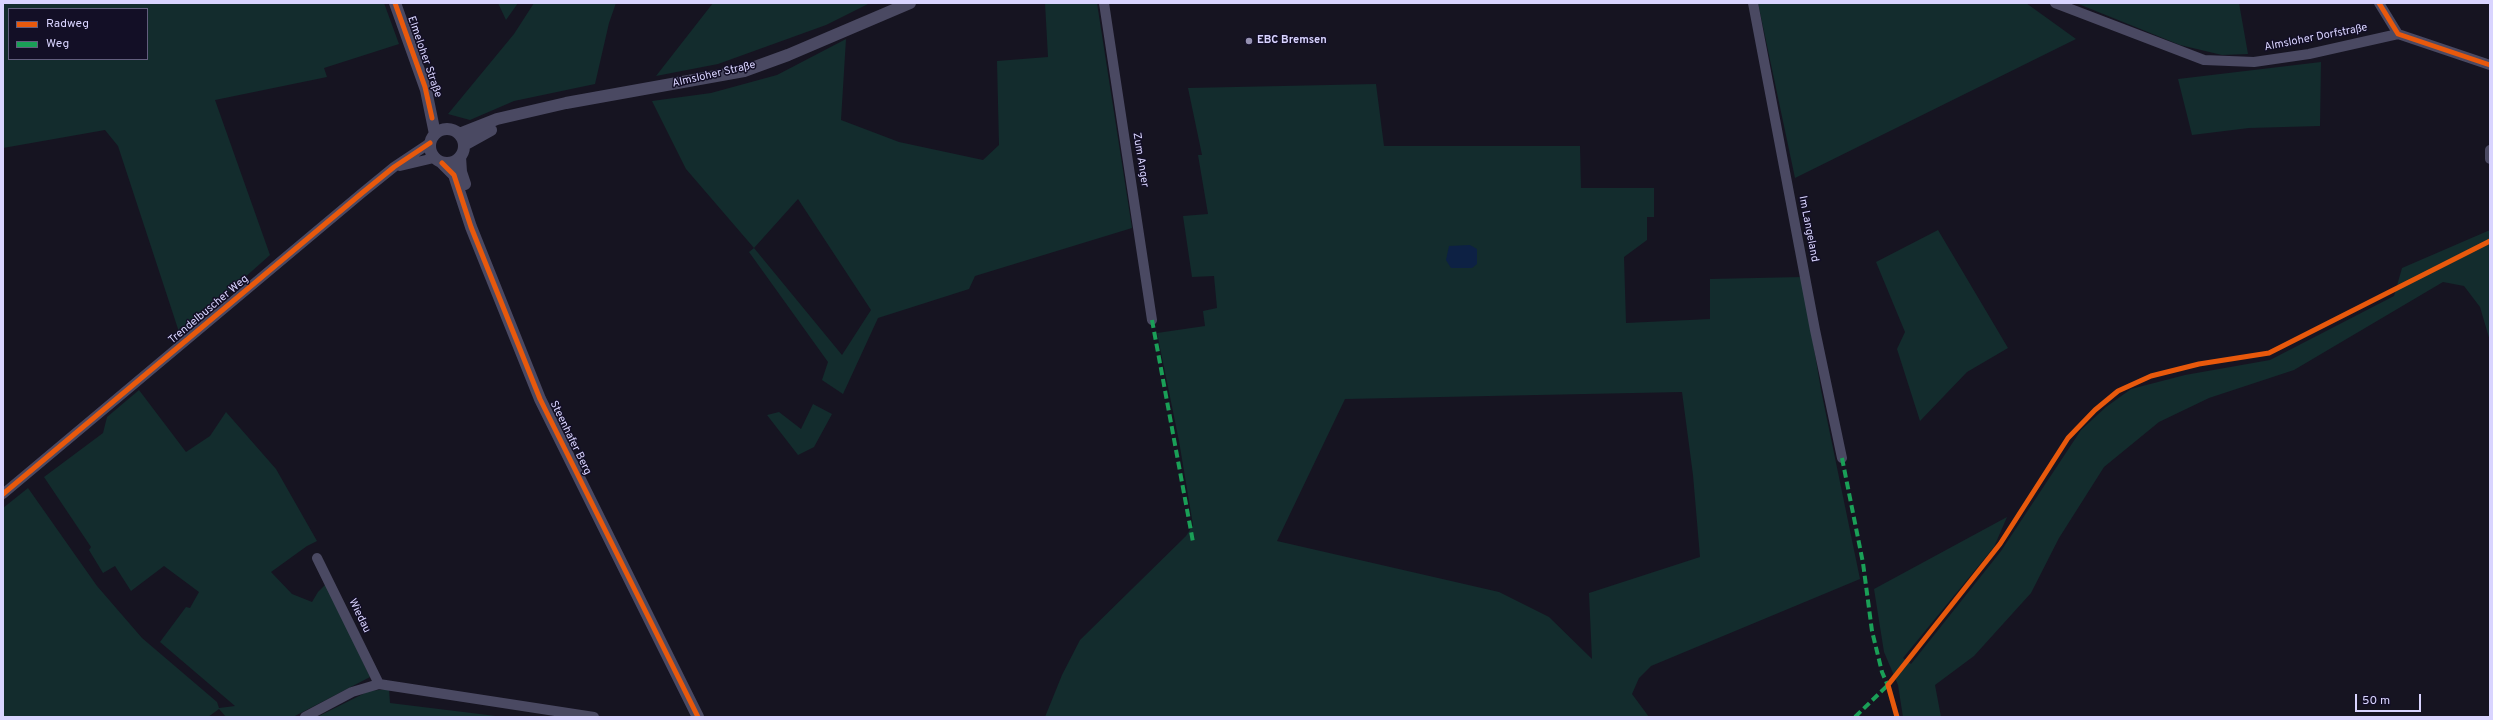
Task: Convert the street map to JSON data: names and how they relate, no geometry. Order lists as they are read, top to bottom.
{
  "streets": {
    "street": [
      "Almsloher Dorfstraße",
      "Elmeloher Straße",
      "Almsloher Straße",
      "Zum Anger",
      "Im Langeland",
      "Trendelbuscher Weg",
      "Steenhafer Berg",
      "Wiedau"
    ]
  },
  "crossings": [
    ["Elmeloher Straße", "Almsloher Straße"],
    ["Elmeloher Straße", "Trendelbuscher Weg"],
    ["Elmeloher Straße", "Steenhafer Berg"],
    ["Almsloher Straße", "Trendelbuscher Weg"],
    ["Trendelbuscher Weg", "Steenhafer Berg"]
  ],
  "places": ["EBC Bremsen"],
  "legend": ["Radweg", "Weg"],
  "scale_bar": "50 m"
}
